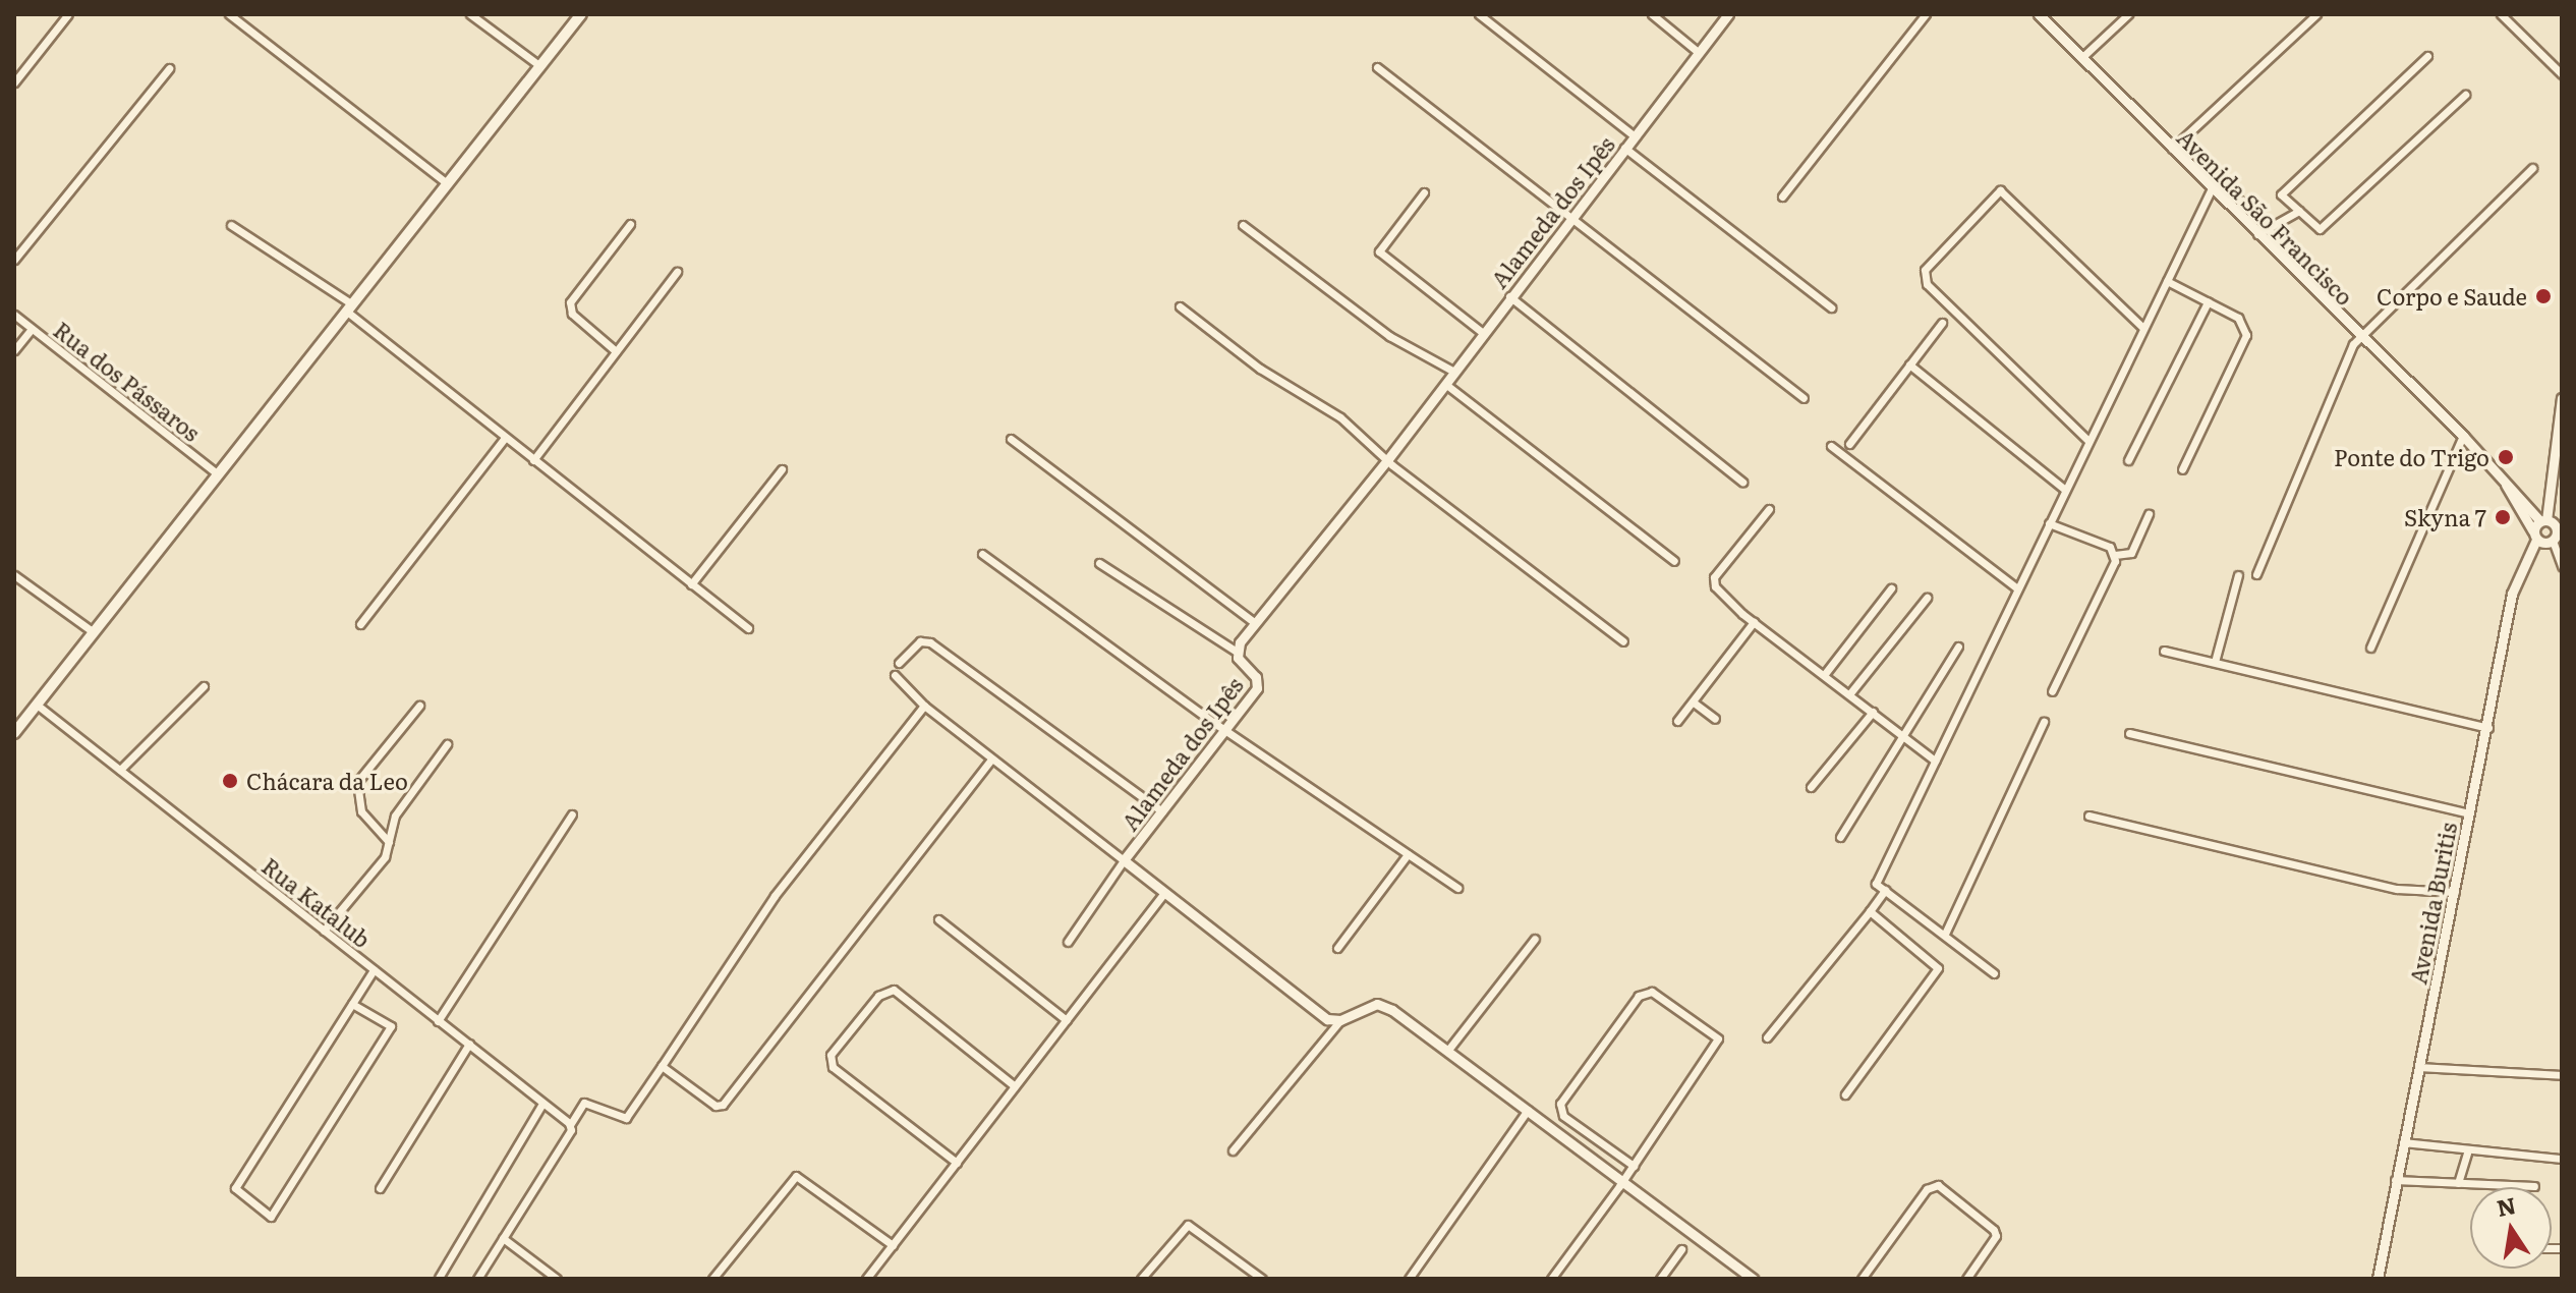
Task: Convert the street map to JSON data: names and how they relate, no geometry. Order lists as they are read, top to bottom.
{
  "streets": {
    "street": [
      "Alameda dos Ipês",
      "Avenida São Francisco",
      "Rua dos Pássaros",
      "Rua Katalub",
      "Avenida Buritis"
    ]
  },
  "crossings": [
    ["Avenida São Francisco", "Avenida Buritis"]
  ],
  "places": [
    "Corpo e Saude",
    "Ponte do Trigo",
    "Skyna 7",
    "Chácara da Leo"
  ],
  "north": "top"
}
